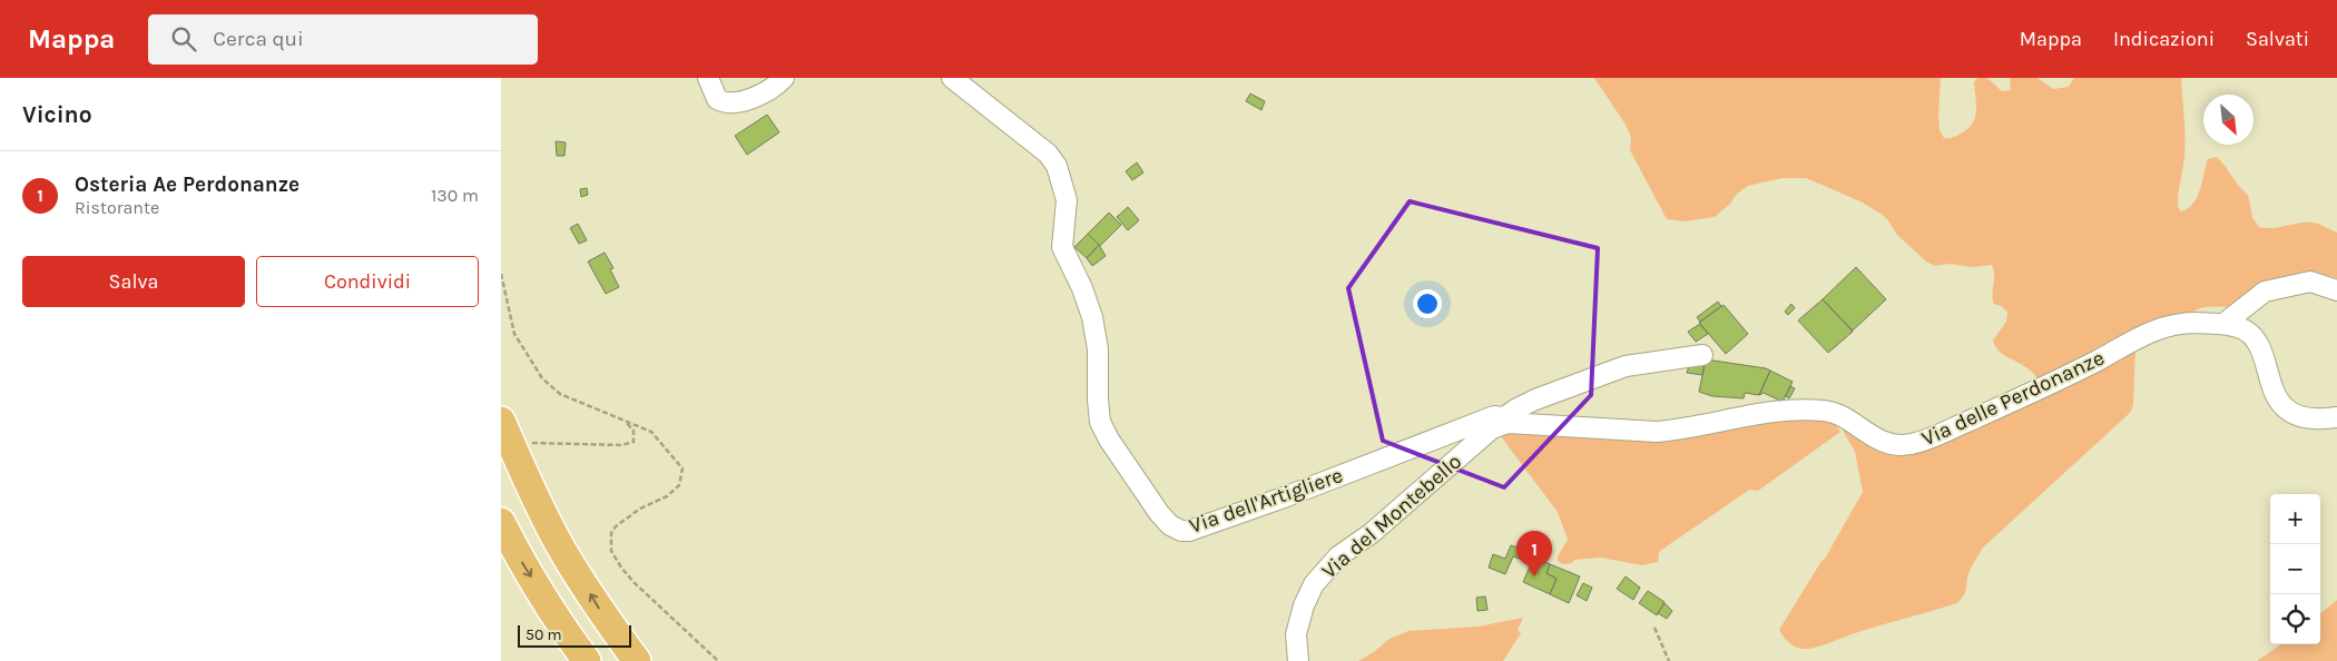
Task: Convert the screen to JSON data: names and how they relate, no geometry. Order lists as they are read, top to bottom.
{
  "streets": {
    "street": ["Via delle Perdonanze", "Via dell'Artigliere", "Via del Montebello"]
  },
  "crossings": [
    ["Via delle Perdonanze", "Via dell'Artigliere"],
    ["Via delle Perdonanze", "Via del Montebello"],
    ["Via dell'Artigliere", "Via del Montebello"]
  ],
  "scale_bar": "50 m",
  "north": "bottom right",
  "page": {
    "header": "Mappa",
    "search": "Cerca qui",
    "nav": ["Mappa", "Indicazioni", "Salvati"],
    "heading": "Vicino",
    "list": [
      {
        "mark": "1",
        "name": "Osteria Ae Perdonanze",
        "note": "Ristorante",
        "value": "130 m"
      }
    ],
    "buttons": ["Salva", "Condividi"],
    "map_buttons": ["+", "−"],
    "pins": "1",
    "scale": "50 m"
  }
}
